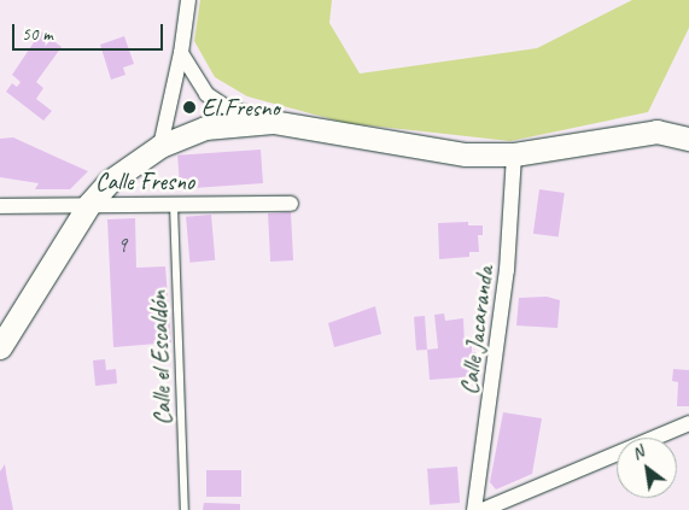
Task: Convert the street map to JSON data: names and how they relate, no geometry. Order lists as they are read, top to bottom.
{
  "streets": {
    "street": ["Calle Fresno", "Calle Jacaranda"],
    "lane": ["Calle el Escaldón"]
  },
  "crossings": [
    ["Calle Fresno", "Calle el Escaldón"]
  ],
  "places": ["El Fresno"],
  "house_numbers": ["9"],
  "scale_bar": "50 m",
  "north": "top left"
}
